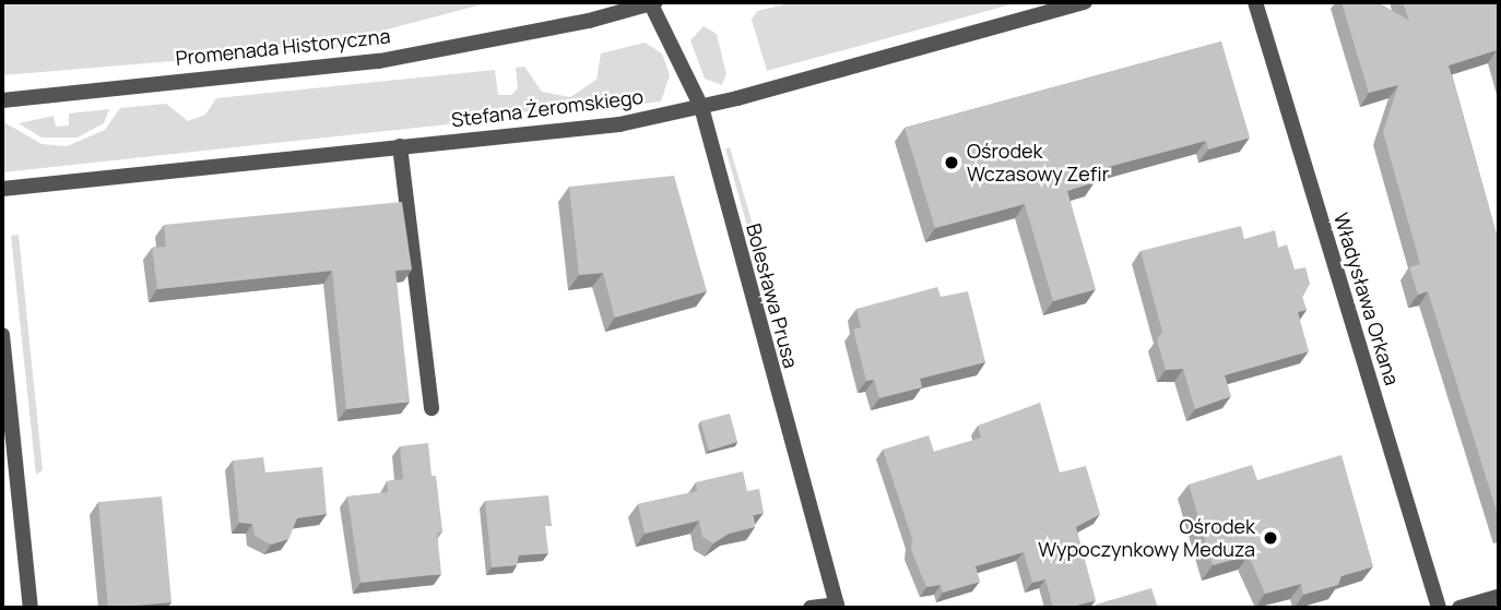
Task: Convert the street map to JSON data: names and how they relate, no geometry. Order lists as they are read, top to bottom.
{
  "streets": {
    "street": [
      "Promenada Historyczna",
      "Stefana Żeromskiego",
      "Bolesława Prusa",
      "Władysława Orkana"
    ]
  },
  "crossings": [
    ["Promenada Historyczna", "Bolesława Prusa"],
    ["Stefana Żeromskiego", "Bolesława Prusa"]
  ],
  "places": ["Ośrodek Wczasowy Zefir", "Ośrodek Wypoczynkowy Meduza"]
}
